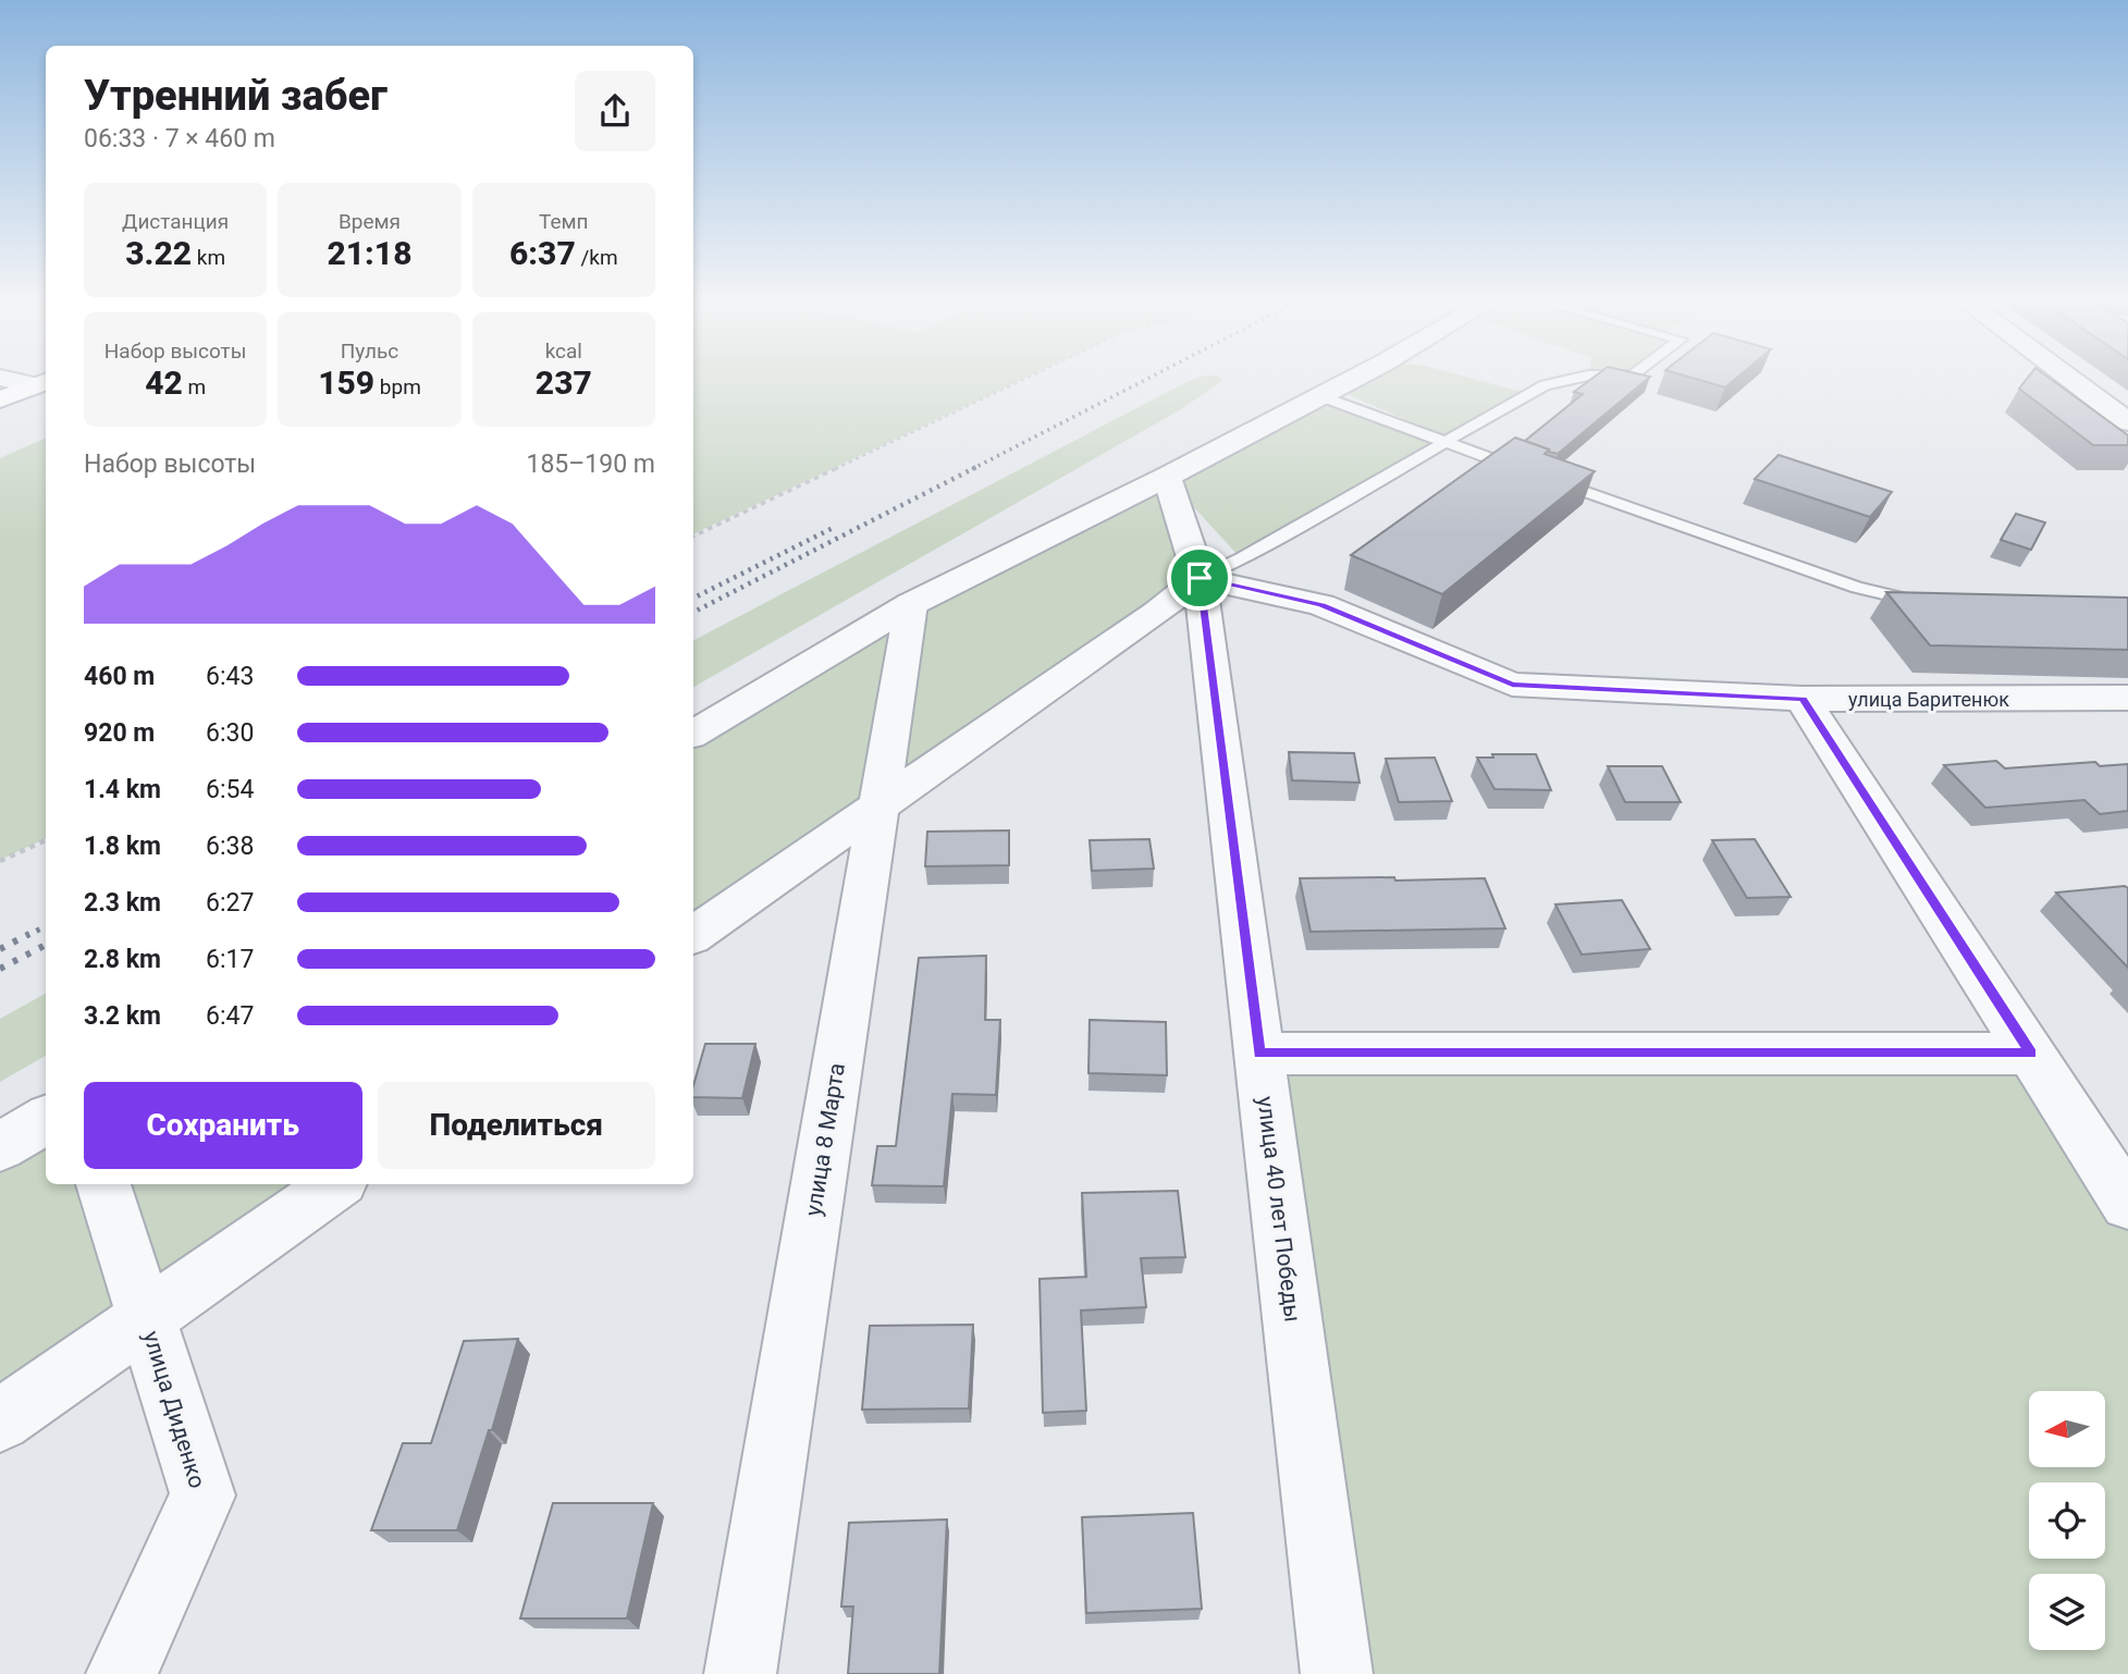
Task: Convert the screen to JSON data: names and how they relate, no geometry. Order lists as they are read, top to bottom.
{
  "streets": {
    "street": [
      "улица Баритенюк",
      "улица 8 Марта",
      "улица 40 лет Победы",
      "улица Диденко"
    ]
  },
  "crossings": [
    ["улица Баритенюк", "улица 40 лет Победы"]
  ],
  "north": "left",
  "page": {
    "heading": ["Утренний забег", "06:33 · 7 × 460 m"],
    "stats": [
      ["Дистанция", "3.22 km"],
      ["Время", "21:18"],
      ["Темп", "6:37 /km"],
      ["Набор высоты", "42 m"],
      ["Пульс", "159 bpm"],
      ["kcal", "237"]
    ],
    "chart": ["Набор высоты", "185–190 m"],
    "list": [
      {
        "name": "460 m",
        "note": "6:43"
      },
      {
        "name": "920 m",
        "note": "6:30"
      },
      {
        "name": "1.4 km",
        "note": "6:54"
      },
      {
        "name": "1.8 km",
        "note": "6:38"
      },
      {
        "name": "2.3 km",
        "note": "6:27"
      },
      {
        "name": "2.8 km",
        "note": "6:17"
      },
      {
        "name": "3.2 km",
        "note": "6:47"
      }
    ],
    "buttons": ["Сохранить", "Поделиться"]
  }
}
